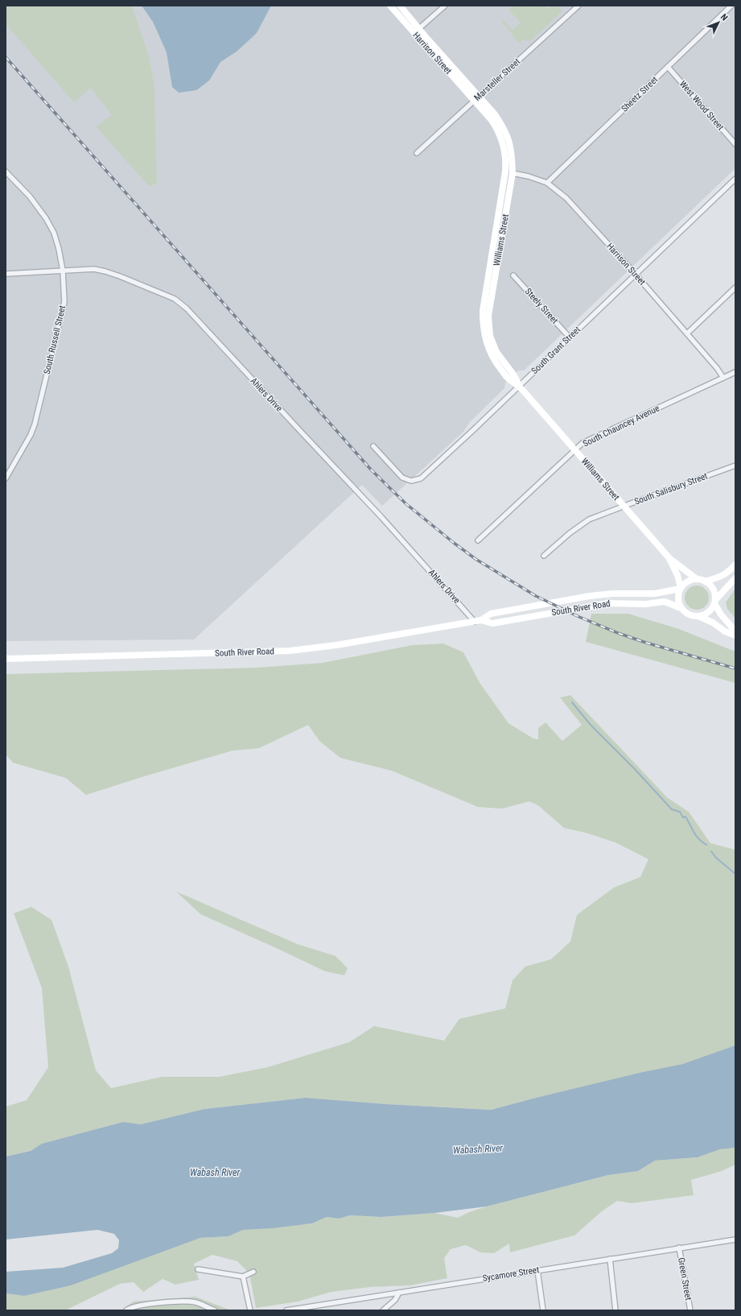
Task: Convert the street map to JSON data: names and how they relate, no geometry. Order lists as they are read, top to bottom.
{
  "streets": {
    "main road": ["Harrison Street", "Williams Street", "South River Road"],
    "street": [
      "Marsteller Street",
      "Sheetz Street",
      "West Wood Street",
      "Steely Street",
      "South Russell Street",
      "South Grant Street",
      "Ahlers Drive",
      "South Chauncey Avenue",
      "South Salisbury Street",
      "Sycamore Street",
      "Green Street"
    ]
  },
  "crossings": [
    ["Harrison Street", "Marsteller Street"],
    ["Harrison Street", "Sheetz Street"],
    ["Harrison Street", "Williams Street"],
    ["Harrison Street", "South Grant Street"],
    ["Harrison Street", "South Chauncey Avenue"],
    ["Marsteller Street", "Williams Street"],
    ["Sheetz Street", "West Wood Street"],
    ["Williams Street", "South Grant Street"],
    ["Williams Street", "South Chauncey Avenue"],
    ["Williams Street", "South Salisbury Street"],
    ["Williams Street", "South River Road"],
    ["Steely Street", "South Grant Street"],
    ["South Russell Street", "Ahlers Drive"],
    ["Ahlers Drive", "South River Road"],
    ["Sycamore Street", "Green Street"]
  ],
  "water": ["Wabash River"],
  "north": "top right"
}
